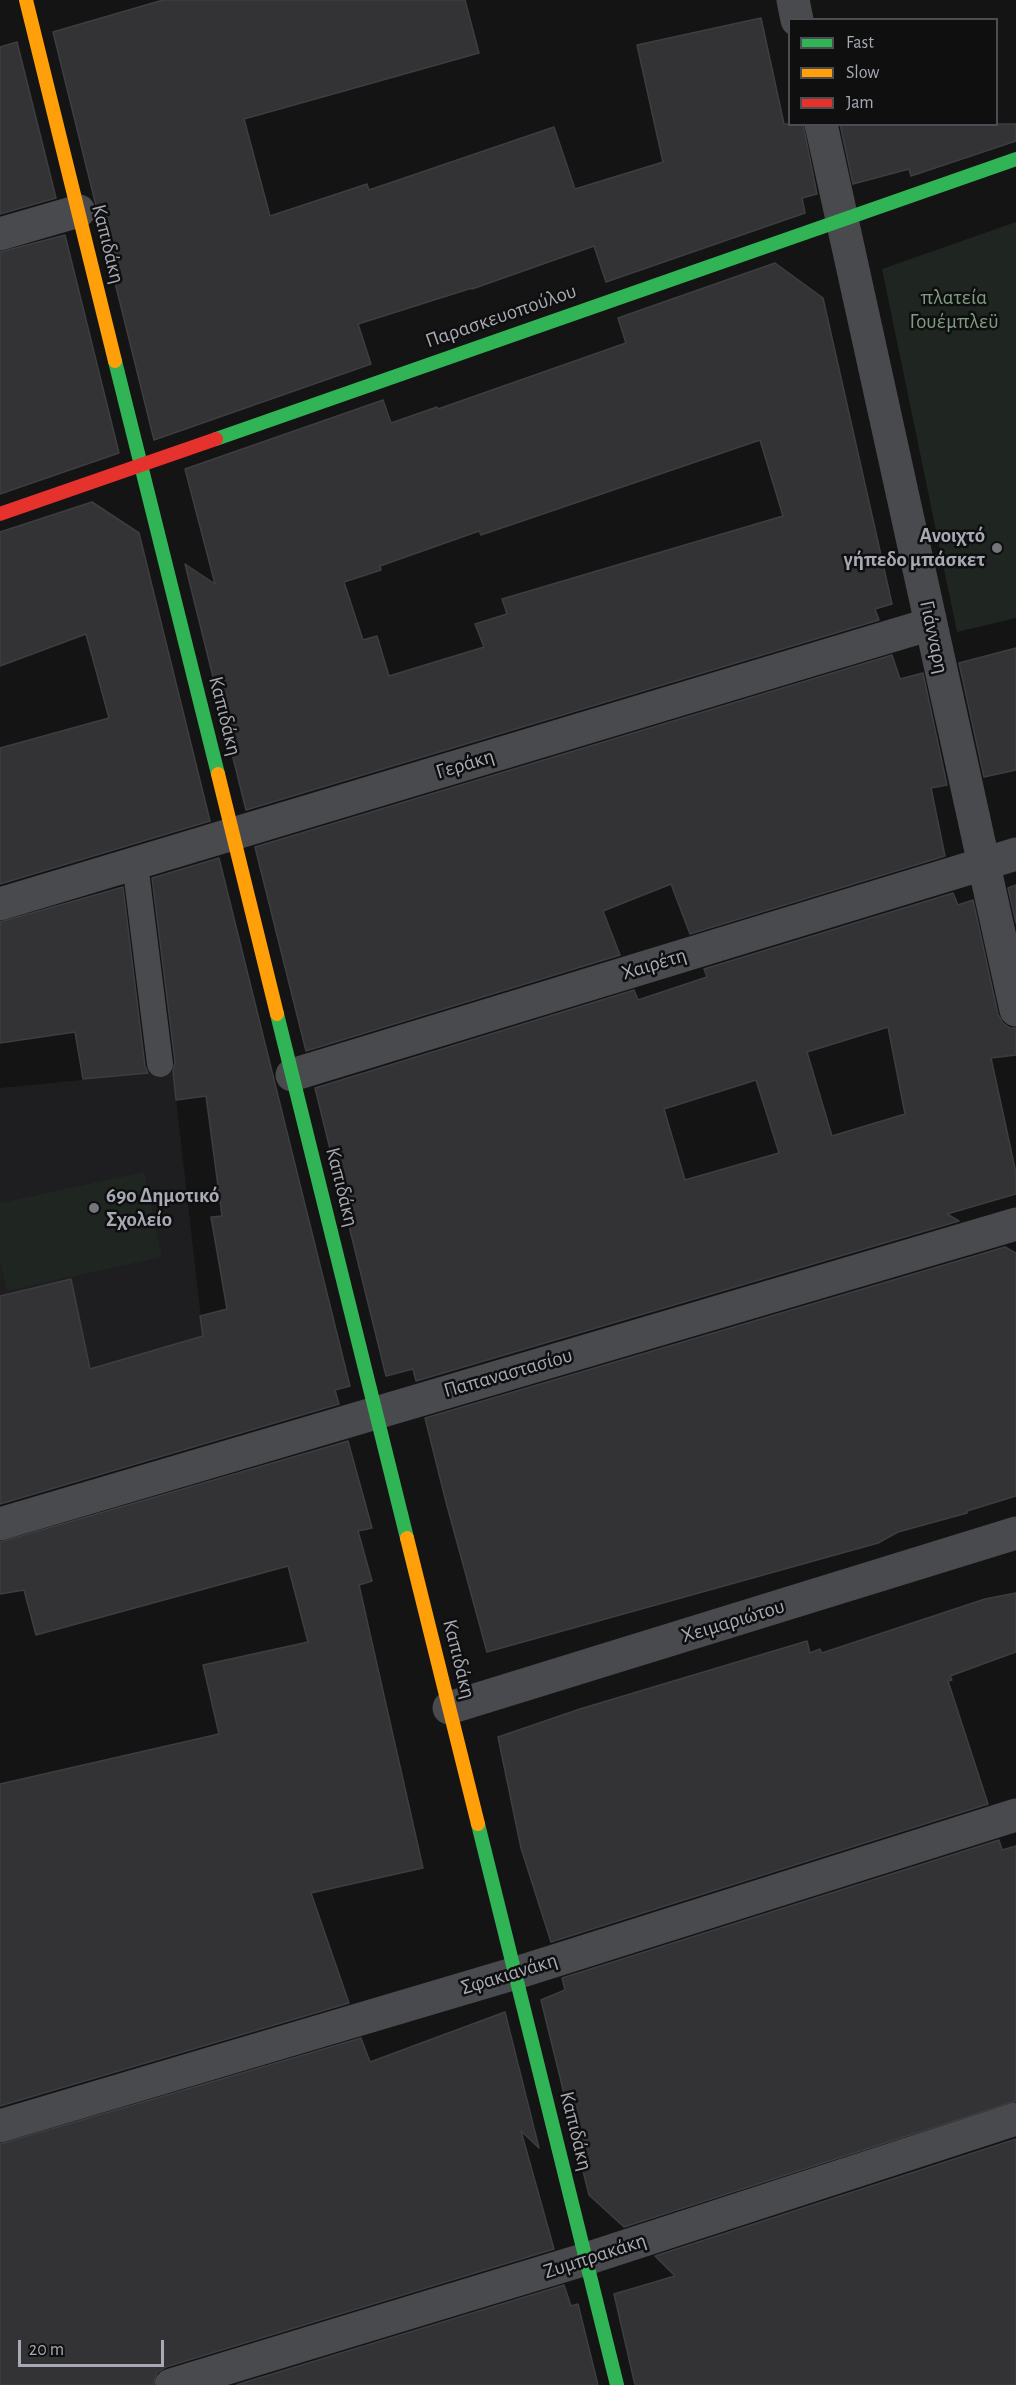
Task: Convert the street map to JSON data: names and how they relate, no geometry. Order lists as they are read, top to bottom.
{
  "streets": {
    "street": [
      "Καπιδάκη",
      "Παρασκευοπούλου",
      "Γιάνναρη",
      "Γεράκη",
      "Χαιρέτη",
      "Παπαναστασίου",
      "Χειμαριώτου",
      "Σφακιανάκη",
      "Ζυμπρακάκη"
    ]
  },
  "crossings": [
    ["Καπιδάκη", "Παρασκευοπούλου"],
    ["Καπιδάκη", "Γεράκη"],
    ["Καπιδάκη", "Χαιρέτη"],
    ["Καπιδάκη", "Παπαναστασίου"],
    ["Καπιδάκη", "Χειμαριώτου"],
    ["Καπιδάκη", "Σφακιανάκη"],
    ["Καπιδάκη", "Ζυμπρακάκη"],
    ["Παρασκευοπούλου", "Γιάνναρη"],
    ["Γιάνναρη", "Γεράκη"],
    ["Γιάνναρη", "Χαιρέτη"]
  ],
  "parks": ["πλατεία Γουέμπλεϋ"],
  "places": ["Ανοιχτό γήπεδο μπάσκετ", "69ο Δημοτικό Σχολείο"],
  "legend": ["Fast", "Slow", "Jam"],
  "scale_bar": "20 m"
}
